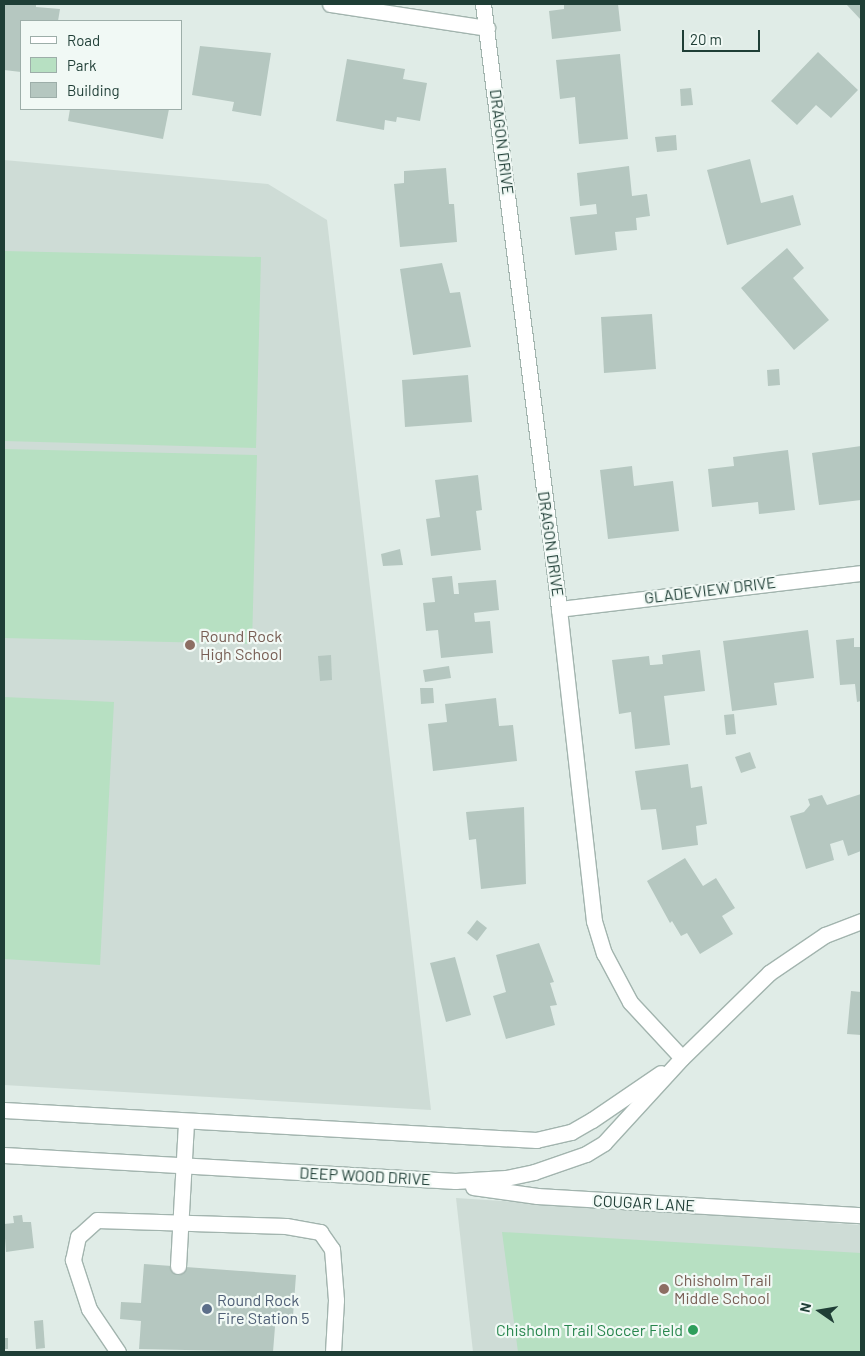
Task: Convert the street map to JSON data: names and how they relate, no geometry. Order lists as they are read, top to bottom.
{
  "streets": {
    "street": [
      "DRAGON DRIVE",
      "GLADEVIEW DRIVE",
      "DEEP WOOD DRIVE",
      "COUGAR LANE"
    ]
  },
  "crossings": [
    ["DRAGON DRIVE", "GLADEVIEW DRIVE"],
    ["DRAGON DRIVE", "DEEP WOOD DRIVE"],
    ["DEEP WOOD DRIVE", "COUGAR LANE"]
  ],
  "places": [
    "Round Rock High School",
    "Chisholm Trail Middle School",
    "Round Rock Fire Station 5",
    "Chisholm Trail Soccer Field"
  ],
  "legend": ["Road", "Park", "Building"],
  "scale_bar": "20 m",
  "north": "left"
}
